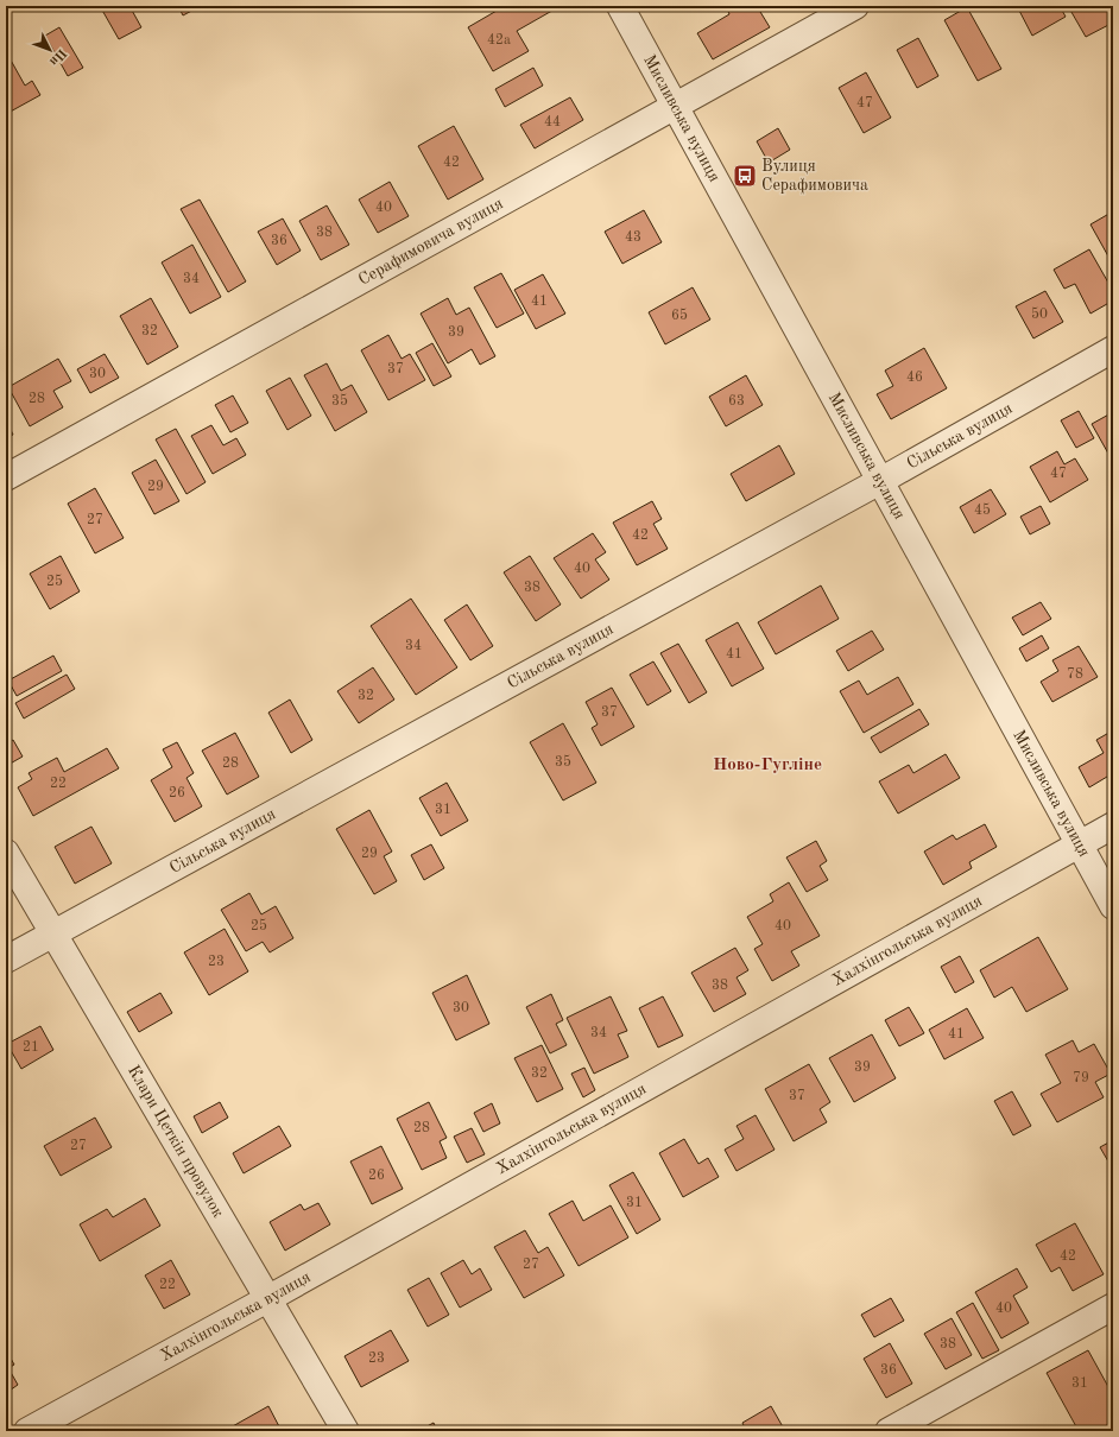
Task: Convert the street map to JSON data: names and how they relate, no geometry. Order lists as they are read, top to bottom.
{
  "streets": {
    "street": [
      "Мисливська вулиця",
      "Серафимовича вулиця",
      "Сільська вулиця",
      "Халхінгольська вулиця",
      "Клари Цеткін провулок"
    ]
  },
  "crossings": [
    ["Мисливська вулиця", "Серафимовича вулиця"],
    ["Мисливська вулиця", "Сільська вулиця"],
    ["Мисливська вулиця", "Халхінгольська вулиця"],
    ["Сільська вулиця", "Клари Цеткін провулок"],
    ["Халхінгольська вулиця", "Клари Цеткін провулок"]
  ],
  "districts": ["Ново-Гугліне"],
  "places": {
    "bus stop": ["Вулиця Серафимовича"]
  },
  "house_numbers": [
    "42а",
    "47",
    "44",
    "42",
    "40",
    "38",
    "43",
    "36",
    "34",
    "41",
    "50",
    "65",
    "32",
    "39",
    "37",
    "30",
    "46",
    "28",
    "35",
    "63",
    "47",
    "29",
    "45",
    "27",
    "42",
    "40",
    "25",
    "38",
    "34",
    "41",
    "78",
    "32",
    "37",
    "35",
    "28",
    "22",
    "26",
    "31",
    "29",
    "25",
    "40",
    "23",
    "38",
    "30",
    "34",
    "41",
    "21",
    "39",
    "32",
    "79",
    "37",
    "28",
    "27",
    "26",
    "31",
    "42",
    "27",
    "22",
    "40",
    "38",
    "23",
    "36",
    "31"
  ],
  "north": "bottom right"
}
